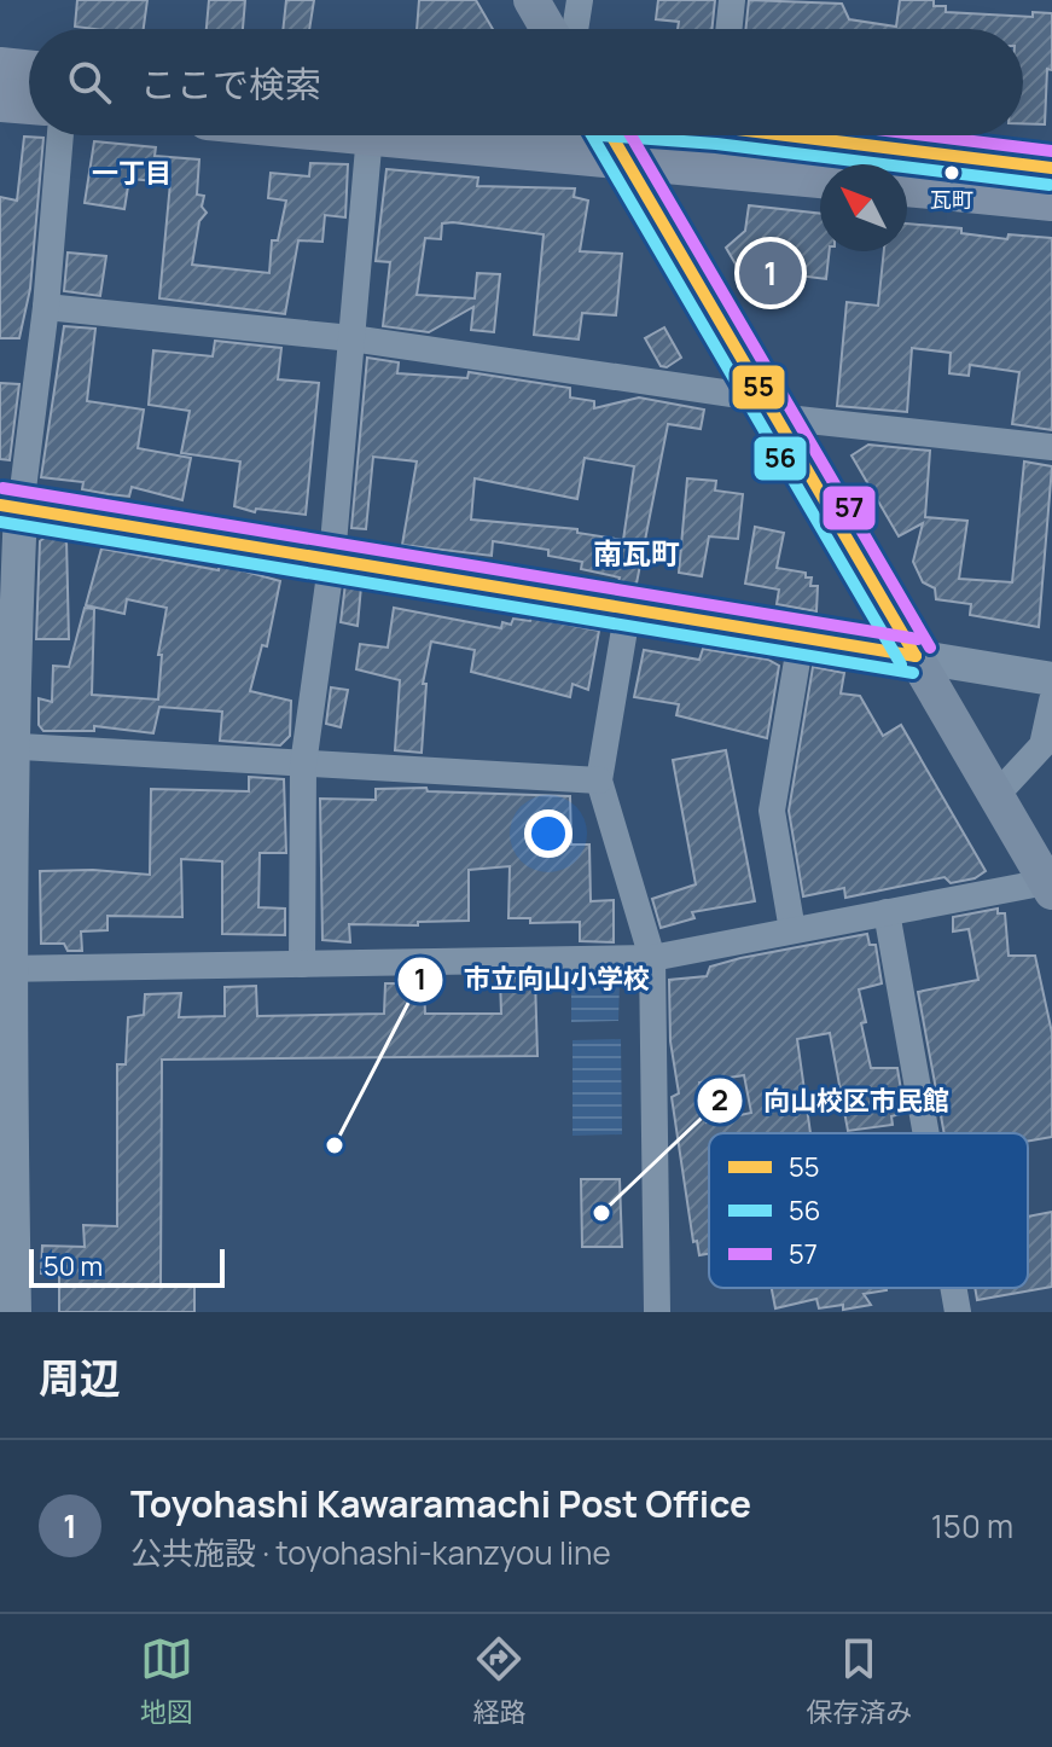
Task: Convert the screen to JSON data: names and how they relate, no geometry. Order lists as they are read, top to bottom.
{
  "districts": ["一丁目", "南瓦町"],
  "places": ["瓦町", "市立向山小学校", "向山校区市民館"],
  "lines": ["transit line 55", "transit line 56", "transit line 57"],
  "legend": ["55", "56", "57"],
  "scale_bar": "50 m",
  "north": "top left",
  "page": {
    "search": "ここで検索",
    "pins": "1",
    "scale": "50 m",
    "heading": "周辺",
    "list": [
      {
        "mark": "1",
        "name": "Toyohashi Kawaramachi Post Office",
        "note": "公共施設 · toyohashi-kanzyou line",
        "value": "150 m"
      }
    ],
    "nav": ["地図", "経路", "保存済み"]
  }
}
